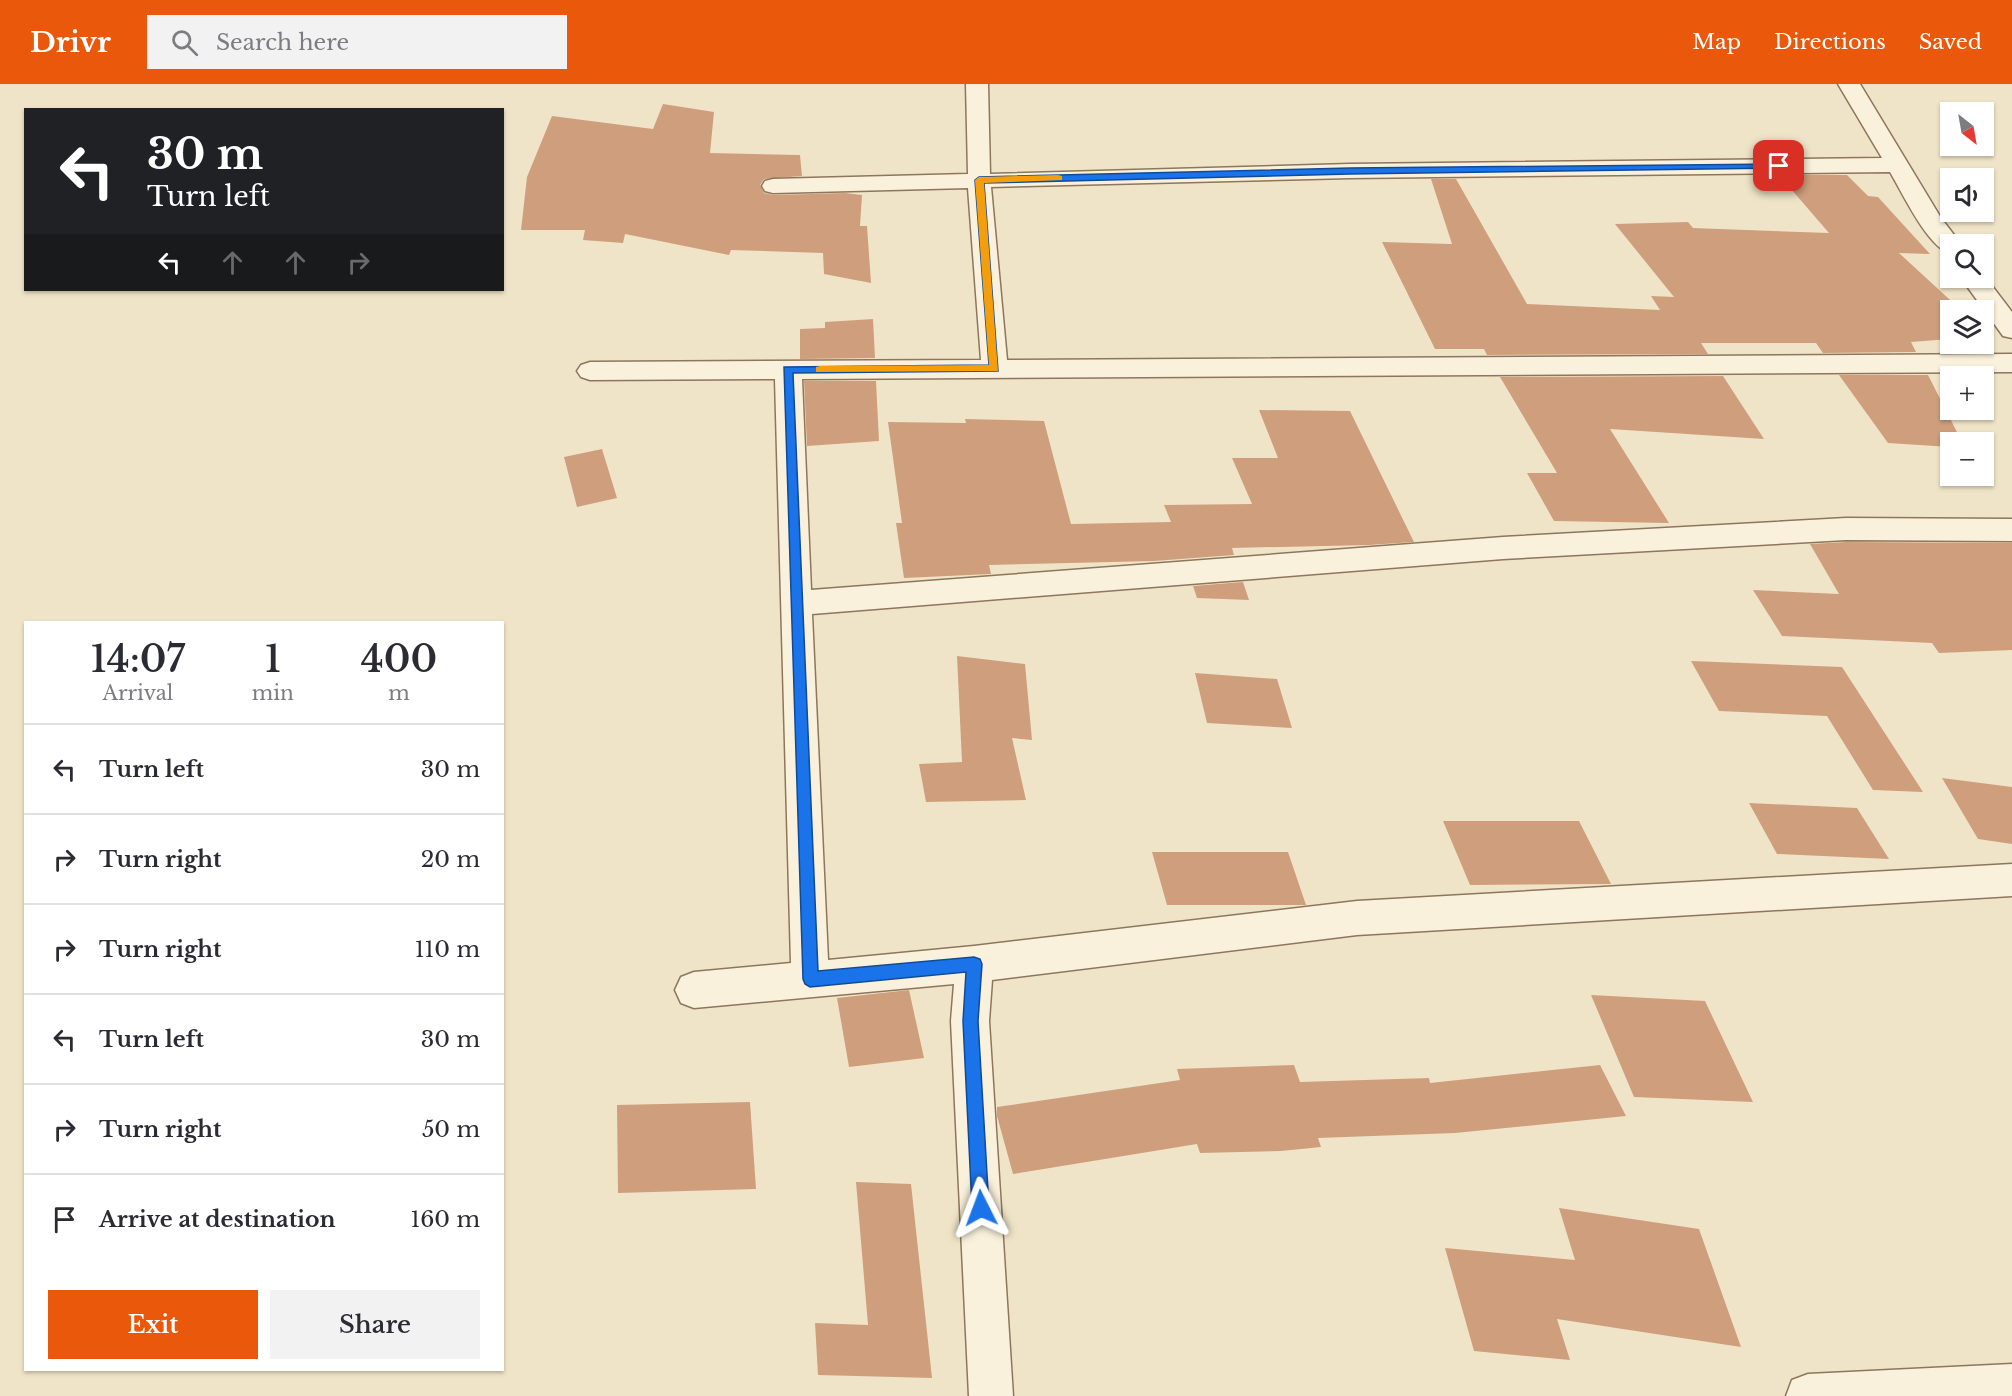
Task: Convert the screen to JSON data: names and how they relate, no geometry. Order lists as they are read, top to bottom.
{
  "north": "bottom right",
  "page": {
    "header": "Drivr",
    "search": "Search here",
    "nav": ["Map", "Directions", "Saved"],
    "map_buttons": ["+", "−"],
    "turn": ["30 m", "Turn left"],
    "eta": [
      "14:07",
      "Arrival",
      "1",
      "min",
      "400",
      "m"
    ],
    "list": [
      {
        "name": "Turn left",
        "value": "30 m"
      },
      {
        "name": "Turn right",
        "value": "20 m"
      },
      {
        "name": "Turn right",
        "value": "110 m"
      },
      {
        "name": "Turn left",
        "value": "30 m"
      },
      {
        "name": "Turn right",
        "value": "50 m"
      },
      {
        "name": "Arrive at destination",
        "value": "160 m"
      }
    ],
    "buttons": ["Exit", "Share"]
  }
}
